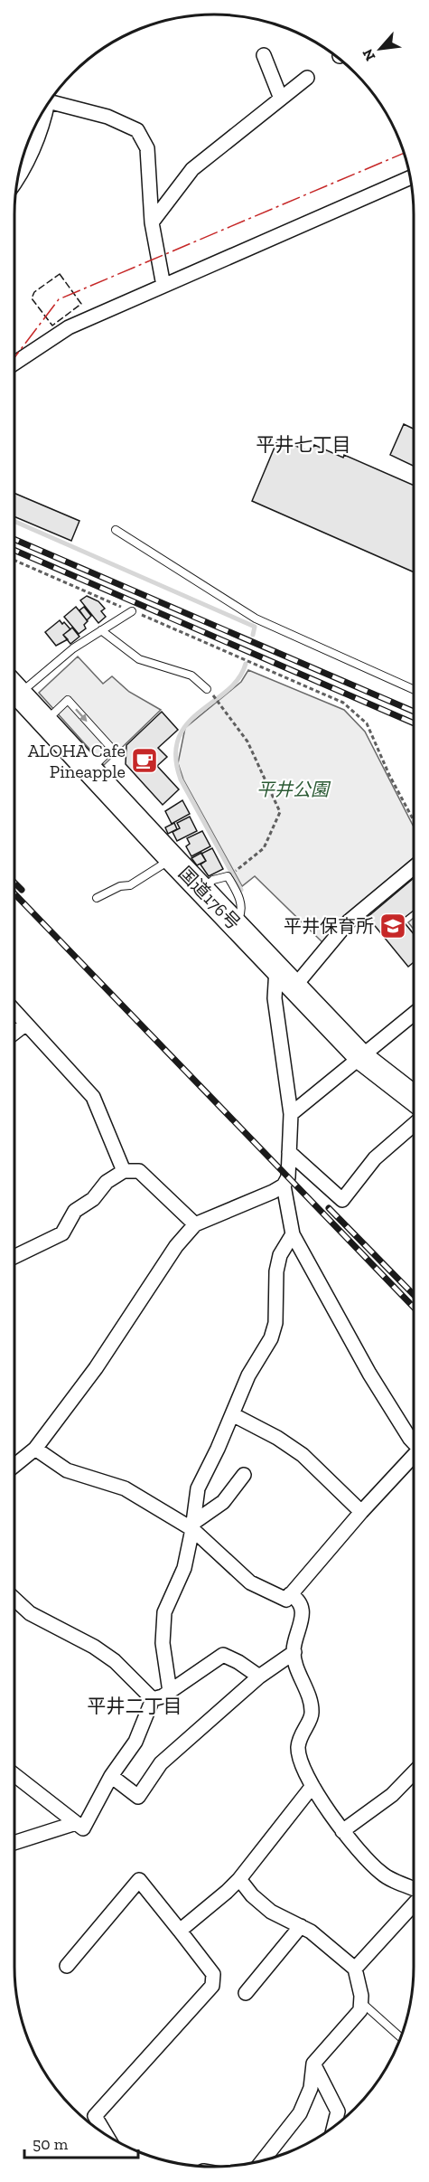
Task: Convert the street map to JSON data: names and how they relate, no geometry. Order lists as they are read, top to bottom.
{
  "streets": {
    "highway": ["国道176号"]
  },
  "districts": ["平井七丁目", "平井二丁目"],
  "parks": ["平井公園"],
  "places": {
    "cafe": ["ALOHA Cafe Pineapple"],
    "school or university": ["平井保育所"]
  },
  "scale_bar": "50 m",
  "north": "bottom left"
}
